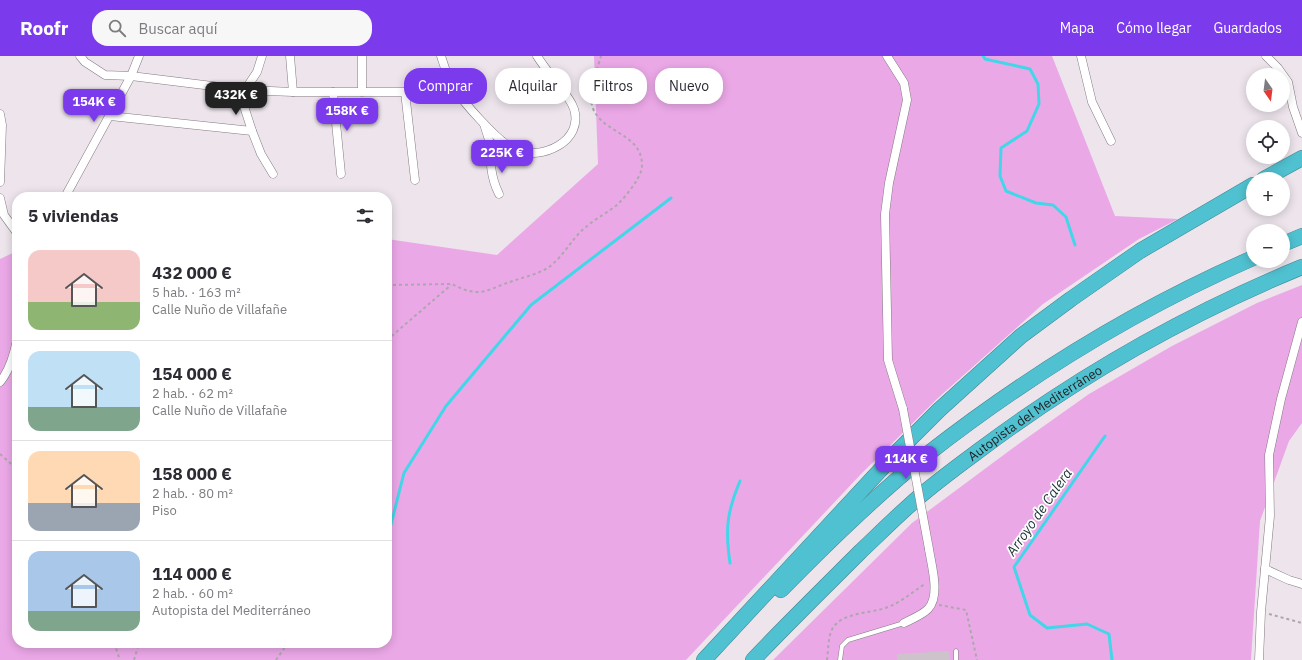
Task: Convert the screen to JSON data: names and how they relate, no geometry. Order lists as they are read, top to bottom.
{
  "streets": {
    "highway": ["Autopista del Mediterráneo"]
  },
  "water": ["Arroyo de Calera"],
  "north": "bottom",
  "page": {
    "header": "Roofr",
    "search": "Buscar aquí",
    "nav": ["Mapa", "Cómo llegar", "Guardados"],
    "map_buttons": ["+", "−"],
    "chip": [
      "Comprar",
      "Alquilar",
      "Filtros",
      "Nuevo"
    ],
    "price": [
      "432K €",
      "154K €",
      "158K €",
      "225K €",
      "114K €"
    ],
    "heading": "5 viviendas",
    "list": [
      {
        "name": "432 000 €",
        "note": "5 hab. · 163 m² · Calle Nuño de Villafañe"
      },
      {
        "name": "154 000 €",
        "note": "2 hab. · 62 m² · Calle Nuño de Villafañe"
      },
      {
        "name": "158 000 €",
        "note": "2 hab. · 80 m² · Piso"
      },
      {
        "name": "114 000 €",
        "note": "2 hab. · 60 m² · Autopista del Mediterráneo"
      }
    ]
  }
}
